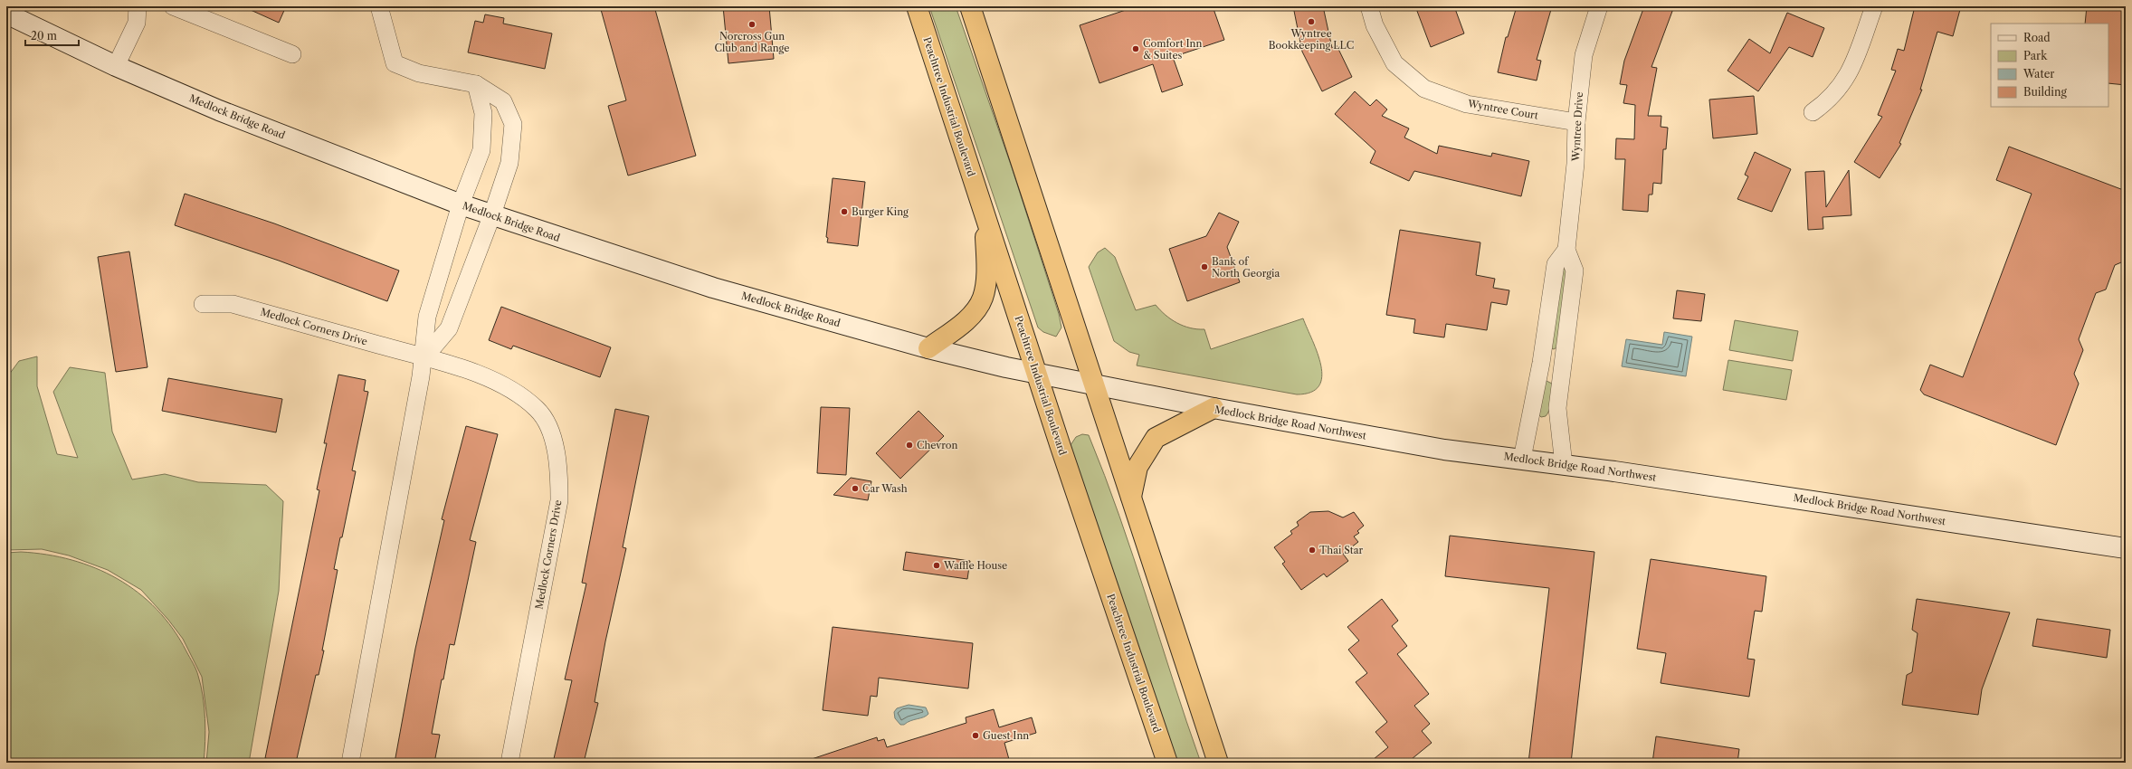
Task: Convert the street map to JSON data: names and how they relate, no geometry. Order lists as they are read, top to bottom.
{
  "streets": {
    "highway": ["Peachtree Industrial Boulevard"],
    "main road": ["Medlock Bridge Road", "Medlock Bridge Road Northwest"],
    "street": ["Wyntree Court", "Wyntree Drive", "Medlock Corners Drive"]
  },
  "crossings": [
    ["Peachtree Industrial Boulevard", "Medlock Bridge Road"],
    ["Peachtree Industrial Boulevard", "Medlock Bridge Road Northwest"],
    ["Wyntree Court", "Wyntree Drive"],
    ["Medlock Bridge Road", "Medlock Bridge Road Northwest"],
    ["Wyntree Drive", "Medlock Bridge Road Northwest"]
  ],
  "places": [
    "Wyntree Bookkeeping LLC",
    "Norcross Gun Club and Range",
    "Comfort Inn & Suites",
    "Burger King",
    "Bank of North Georgia",
    "Chevron",
    "Car Wash",
    "Thai Star",
    "Waffle House",
    "Guest Inn"
  ],
  "legend": [
    "Road",
    "Park",
    "Water",
    "Building"
  ],
  "scale_bar": "20 m"
}
